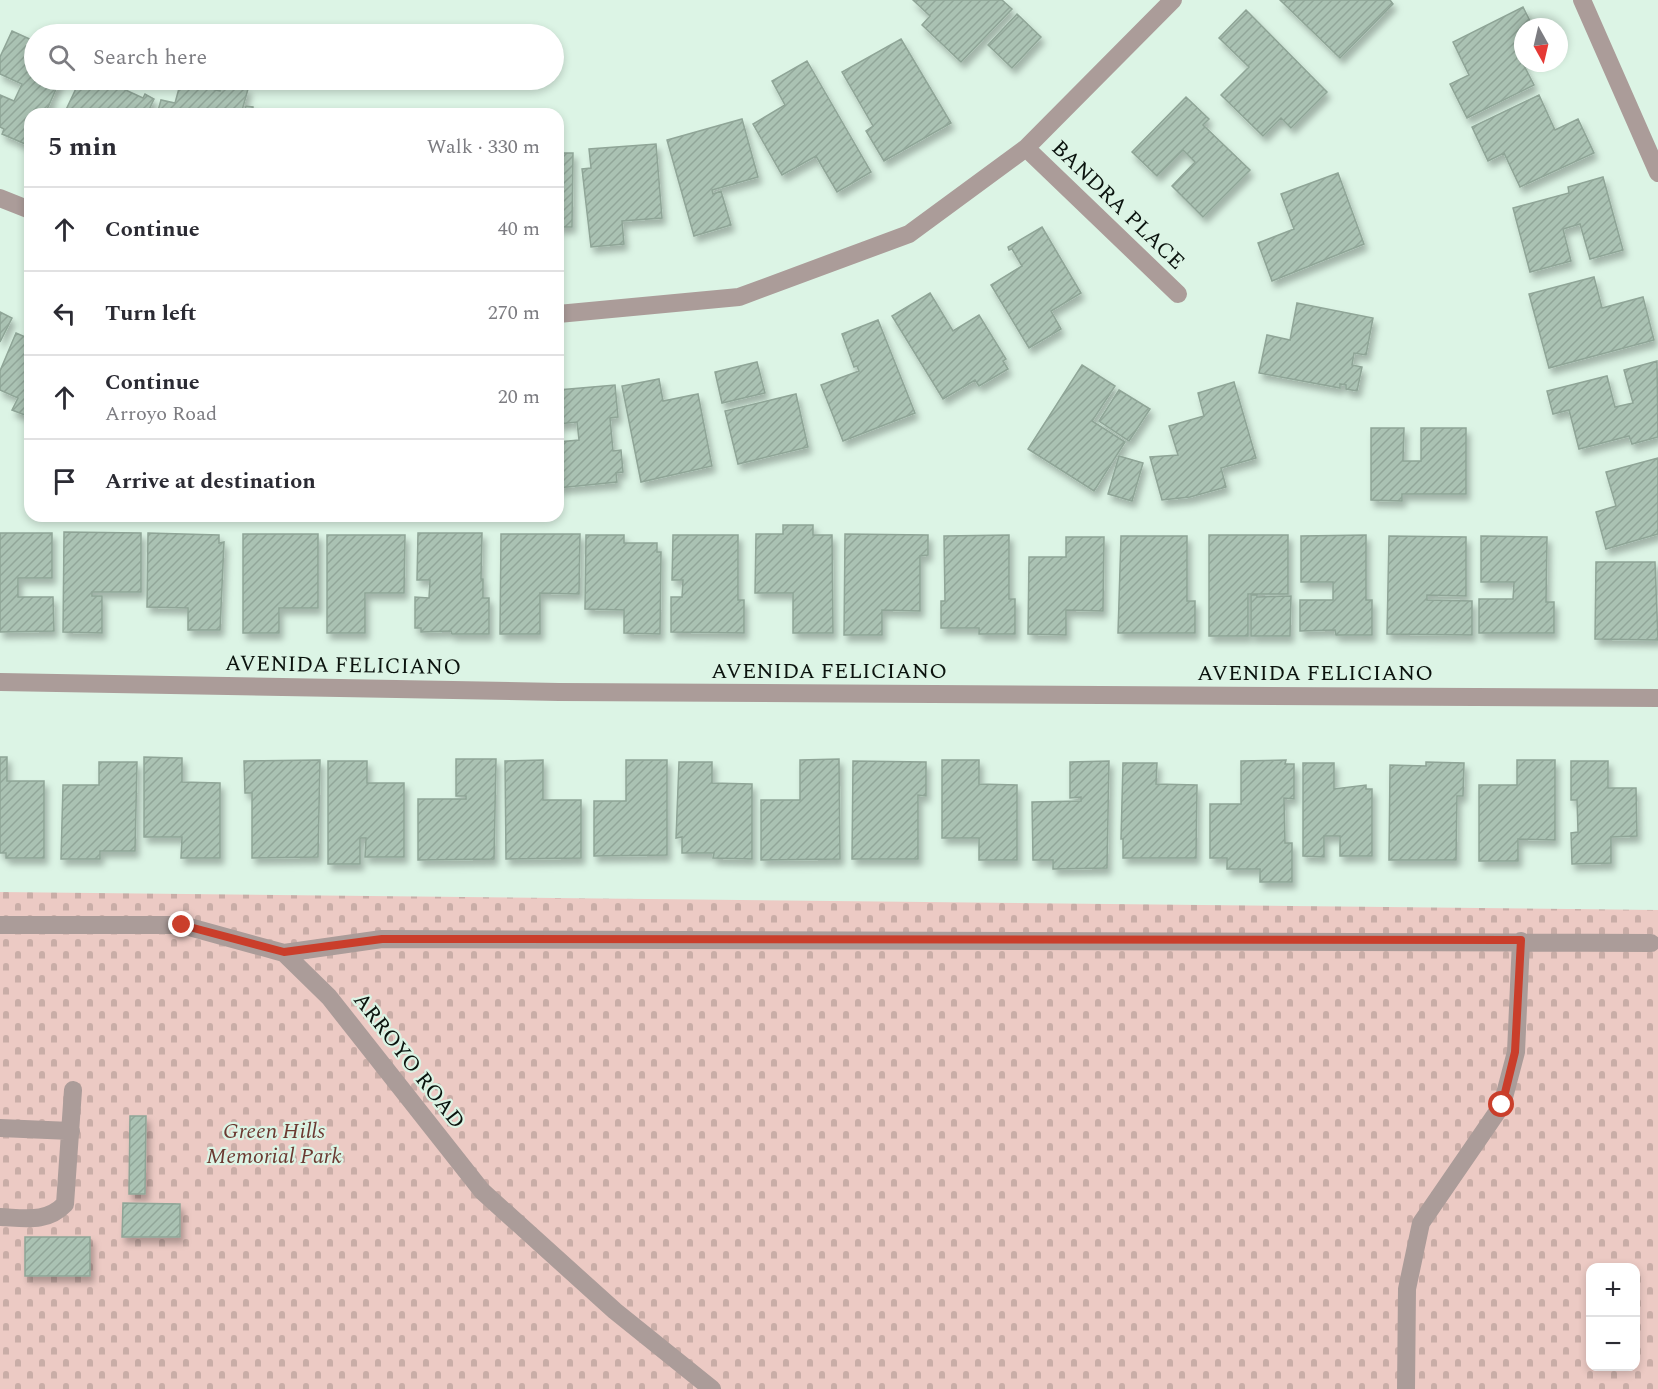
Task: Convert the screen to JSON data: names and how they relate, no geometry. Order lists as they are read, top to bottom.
{
  "streets": {
    "street": ["BANDRA PLACE", "AVENIDA FELICIANO", "ARROYO ROAD"]
  },
  "parks": ["Green Hills Memorial Park"],
  "north": "bottom",
  "page": {
    "search": "Search here",
    "heading": ["5 min", "Walk · 330 m"],
    "list": [
      ["Continue", "40 m"],
      ["Turn left", "270 m"],
      ["Continue", "Arroyo Road", "20 m"],
      "Arrive at destination"
    ],
    "map_buttons": ["+", "−"]
  }
}
